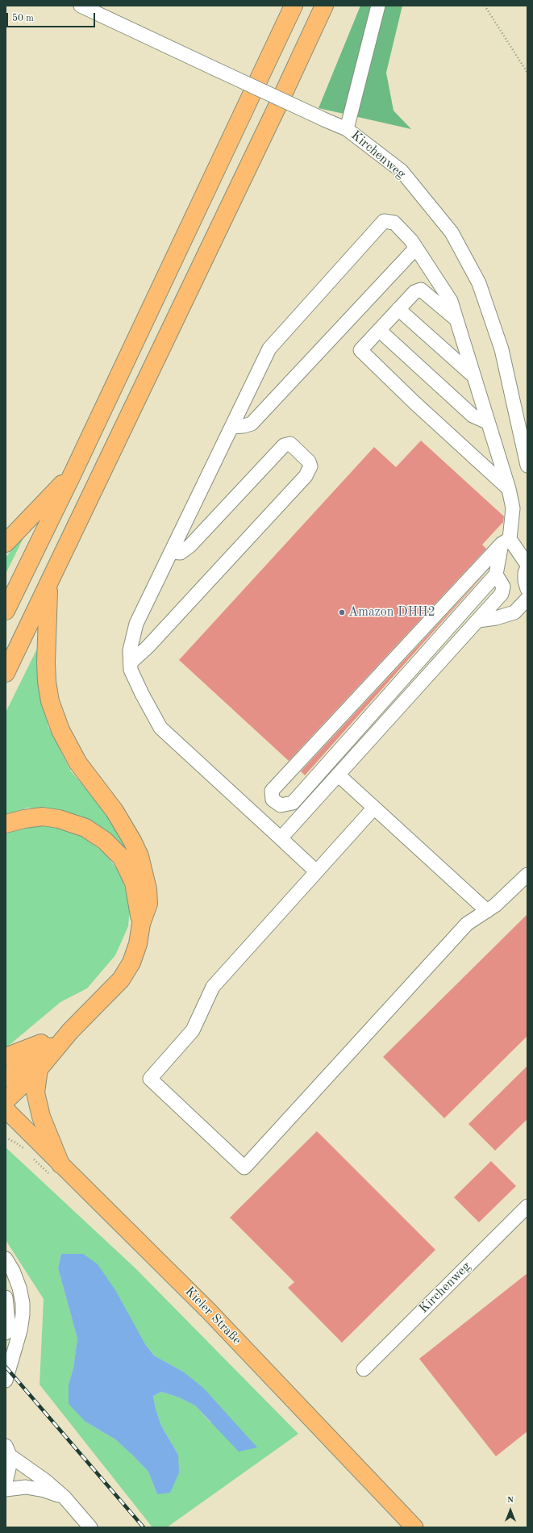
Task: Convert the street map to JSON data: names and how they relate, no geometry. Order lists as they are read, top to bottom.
{
  "streets": {
    "main road": ["Kieler Straße"],
    "street": ["Kirchenweg"]
  },
  "places": ["Amazon DHH2"],
  "scale_bar": "50 m",
  "north": "top"
}
